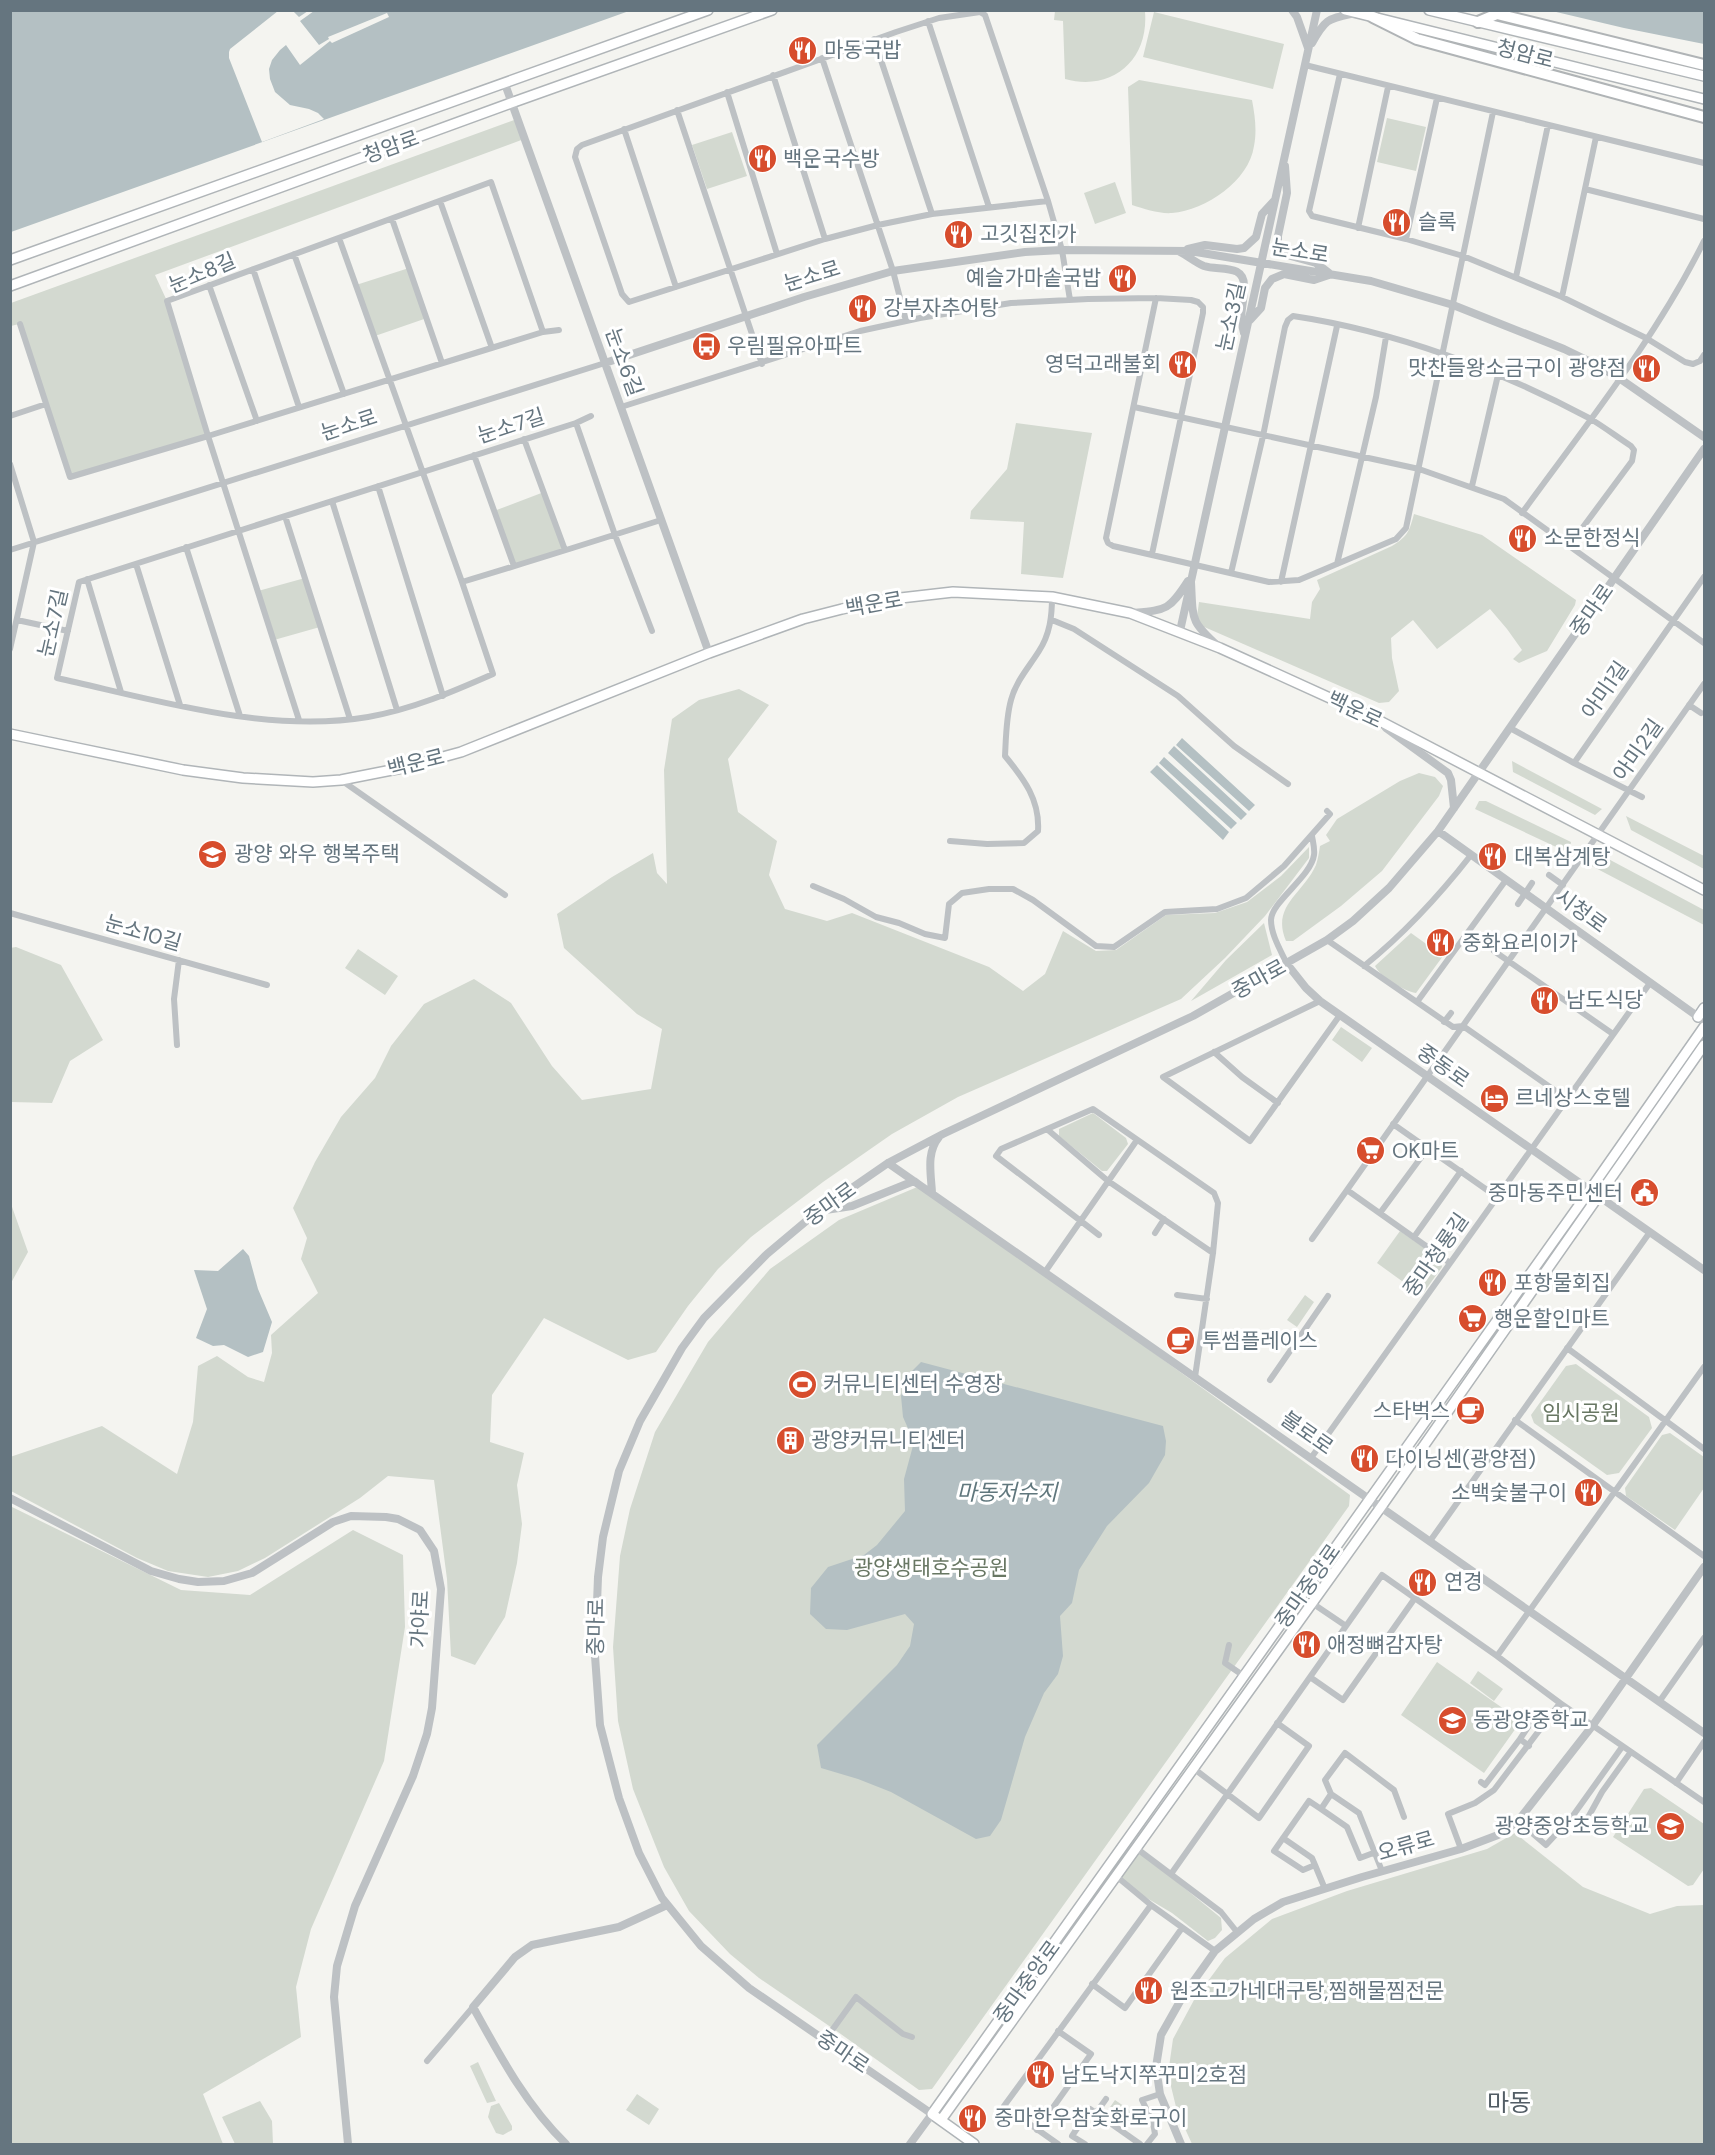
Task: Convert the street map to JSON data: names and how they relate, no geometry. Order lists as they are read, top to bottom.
{
  "streets": {
    "main road": [
      "청암로",
      "백운로",
      "중마로",
      "중마중앙로"
    ],
    "street": [
      "눈소로",
      "눈소8길",
      "눈소3길",
      "눈소6길",
      "눈소7길",
      "아미1길",
      "아미2길",
      "시청로",
      "눈소10길",
      "중동로",
      "중마청룡길",
      "불로로",
      "가야로",
      "오류로"
    ]
  },
  "crossings": [
    ["청암로", "눈소6길"],
    ["눈소로", "눈소3길"],
    ["눈소로", "눈소6길"],
    ["눈소3길", "백운로"],
    ["눈소6길", "백운로"],
    ["백운로", "중마로"],
    ["백운로", "아미2길"],
    ["중마로", "시청로"],
    ["중마로", "중동로"],
    ["중마로", "불로로"],
    ["중마로", "중마중앙로"],
    ["아미2길", "시청로"],
    ["아미2길", "중동로"],
    ["시청로", "중마청룡길"],
    ["중동로", "중마청룡길"],
    ["중동로", "중마중앙로"],
    ["중마청룡길", "불로로"],
    ["불로로", "중마중앙로"],
    ["불로로", "오류로"]
  ],
  "districts": ["마동"],
  "water": ["마동저수지"],
  "parks": ["임시공원", "광양생태호수공원"],
  "places": {
    "restaurant": [
      "마동국밥",
      "백운국수방",
      "슬록",
      "고깃집진가",
      "예슬가마솥국밥",
      "강부자추어탕",
      "영덕고래불회",
      "맛찬들왕소금구이 광양점",
      "소문한정식",
      "대복삼계탕",
      "중화요리이가",
      "남도식당",
      "포항물회집",
      "다이닝센(광양점)",
      "소백숯불구이",
      "연경",
      "애정뼈감자탕",
      "원조고가네대구탕,찜해물찜전문",
      "남도낙지쭈꾸미2호점",
      "중마한우참숯화로구이"
    ],
    "bus stop": ["우림필유아파트"],
    "school or university": ["광양 와우 행복주택", "동광양중학교", "광양중앙초등학교"],
    "hotel": ["르네상스호텔"],
    "supermarket": ["OK마트", "행운할인마트"],
    "public building": ["중마동주민센터"],
    "cafe": ["투썸플레이스", "스타벅스"],
    "sports": ["커뮤니티센터 수영장"],
    "building": ["광양커뮤니티센터"]
  }
}
